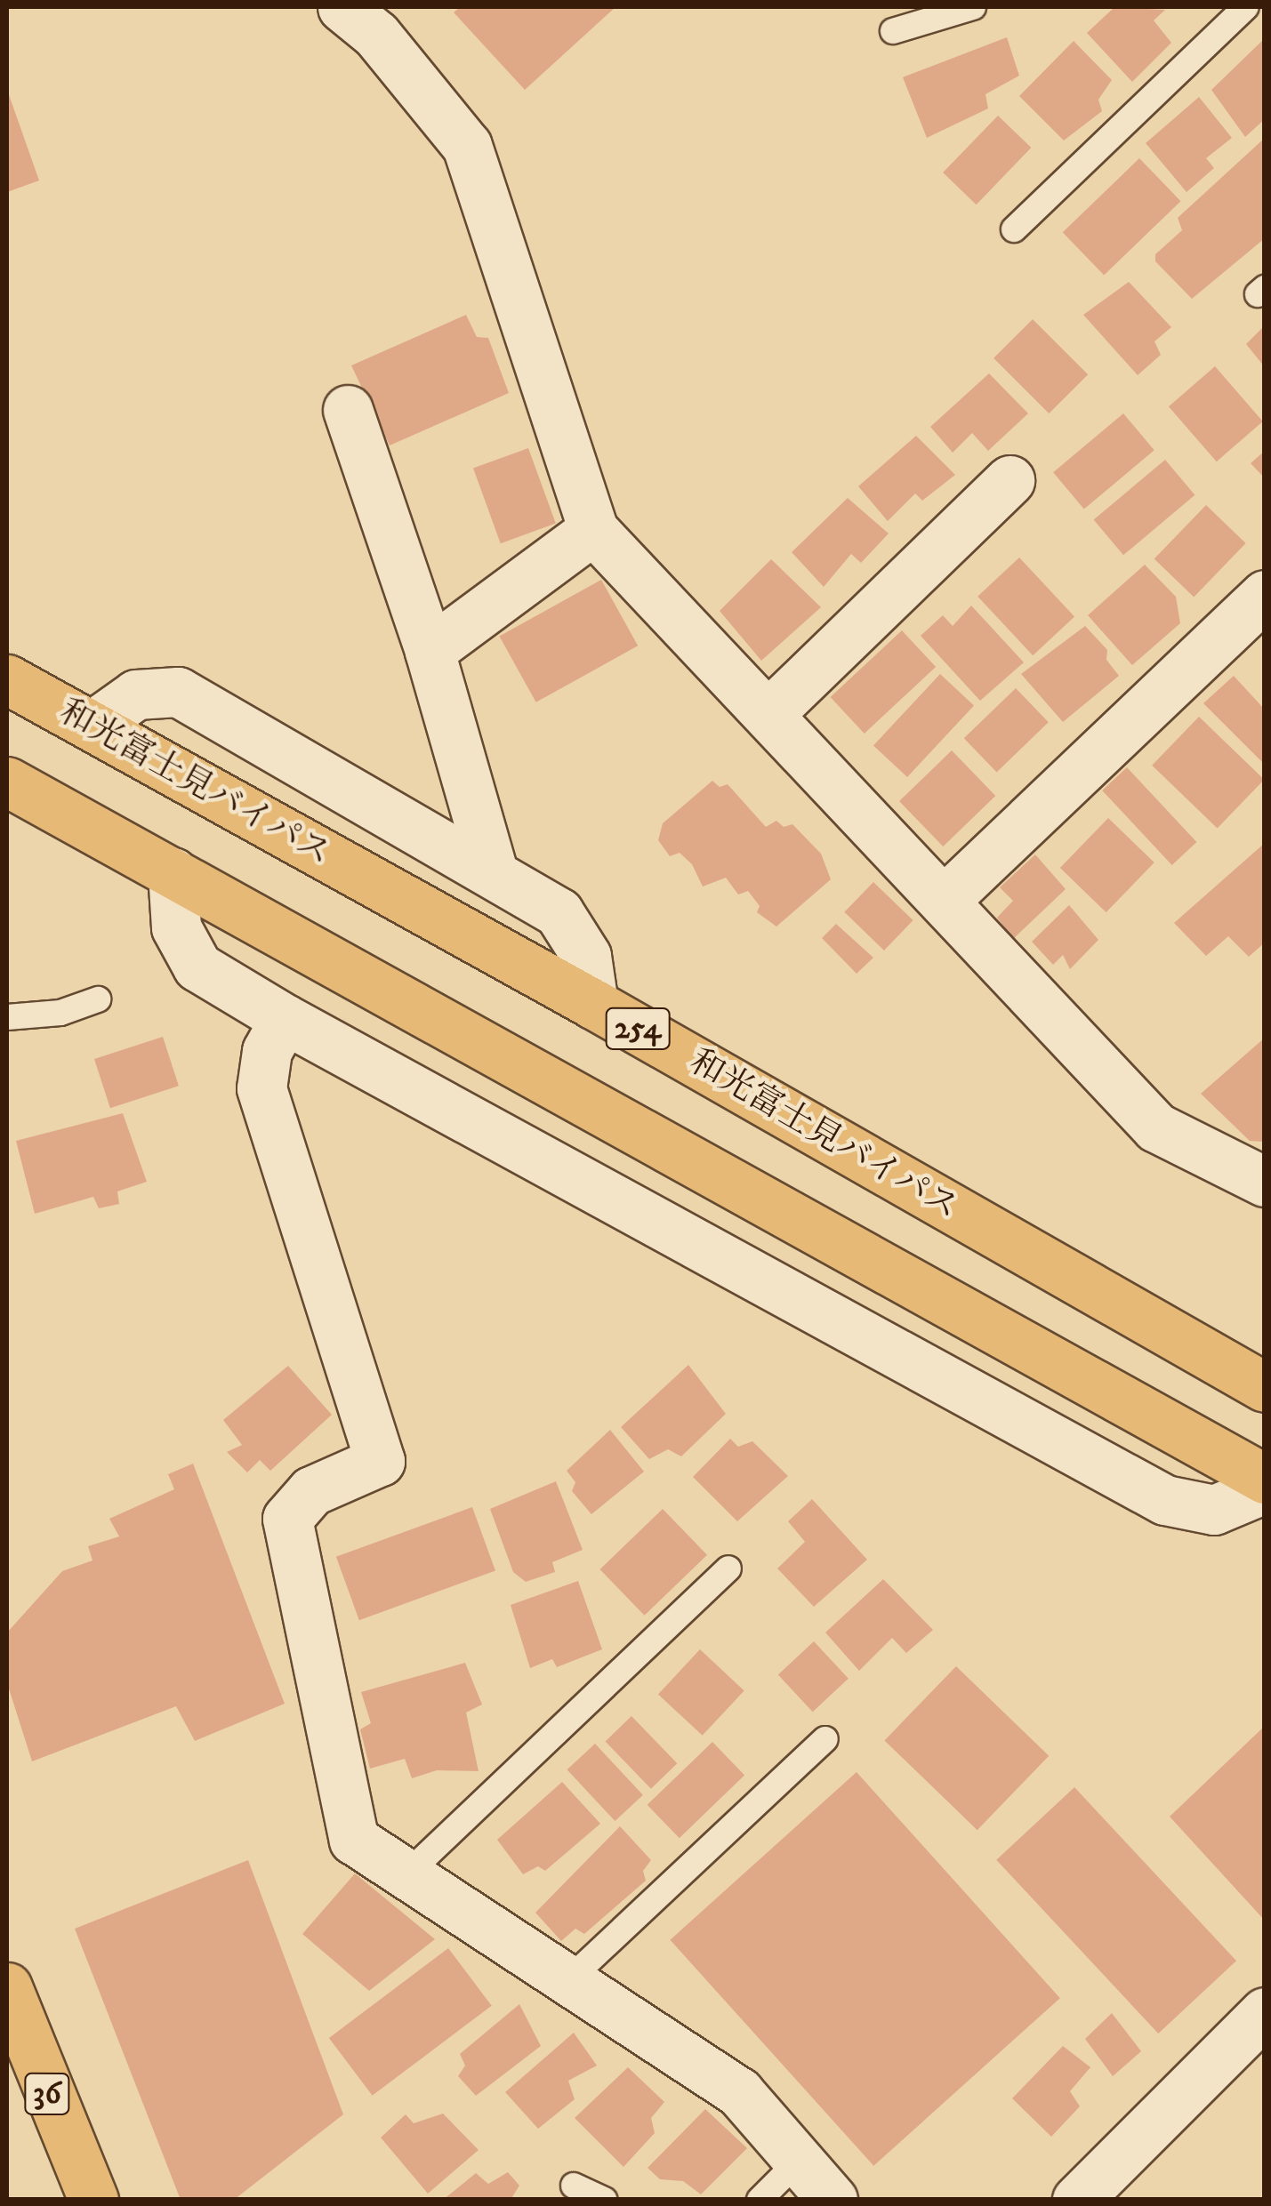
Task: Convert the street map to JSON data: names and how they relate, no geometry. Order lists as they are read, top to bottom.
{
  "streets": {
    "main road": ["和光富士見バイパス", "254", "36"]
  }
}
